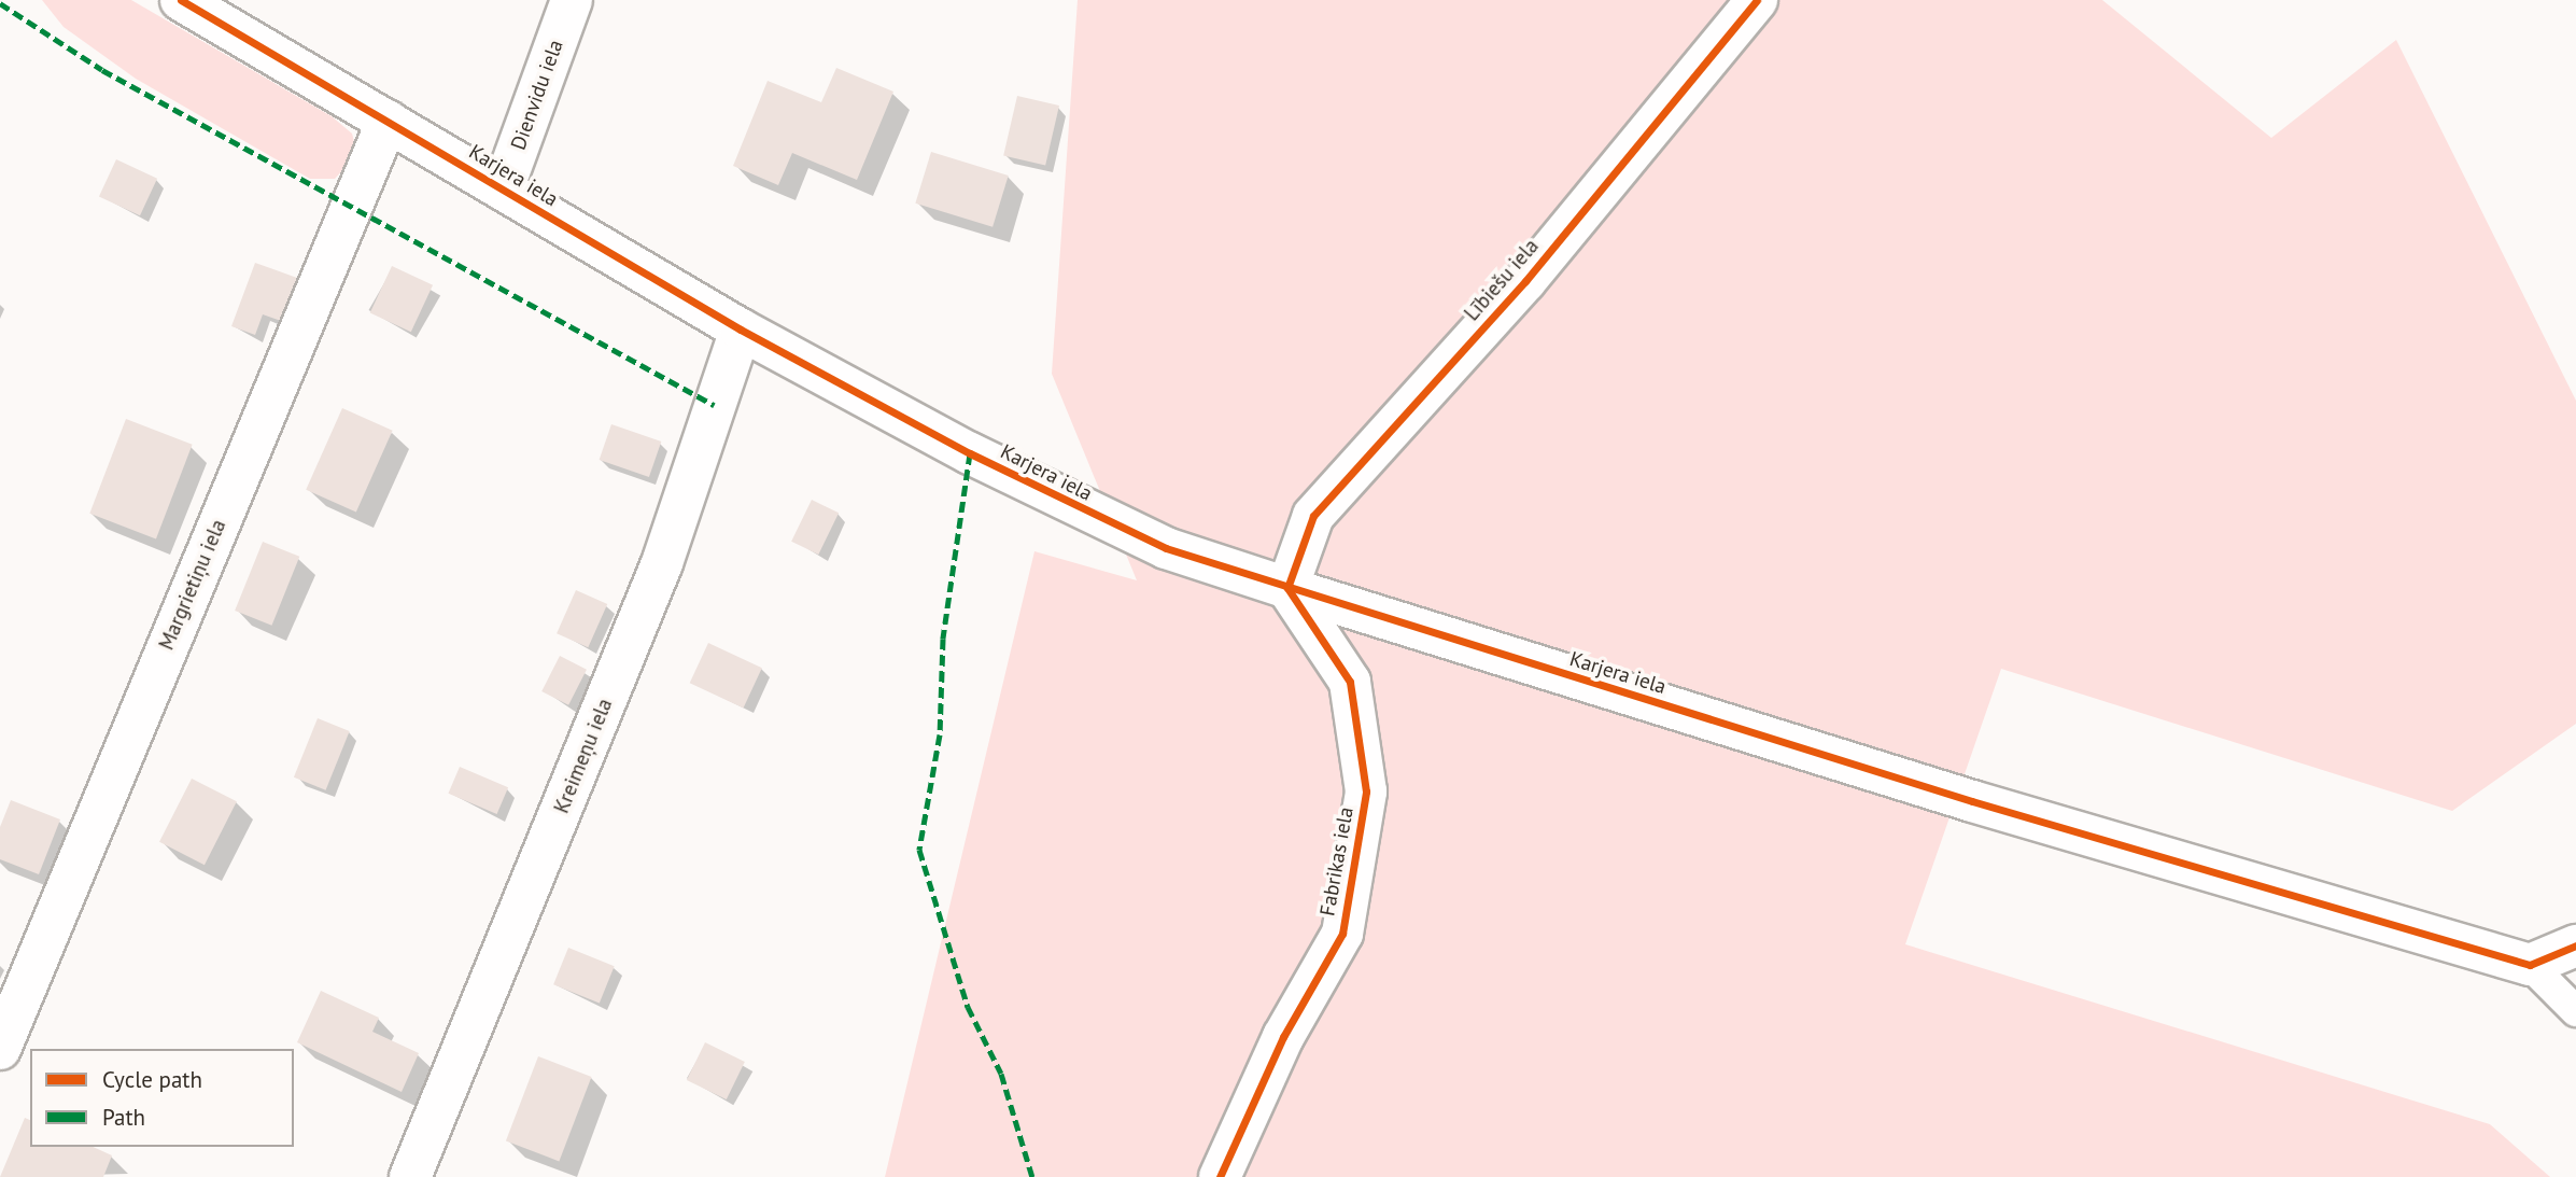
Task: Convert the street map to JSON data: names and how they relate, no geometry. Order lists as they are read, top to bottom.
{
  "streets": {
    "street": [
      "Dienvidu iela",
      "Karjera iela",
      "Lībiešu iela",
      "Margrietiņu iela",
      "Kreimeņu iela",
      "Fabrikas iela"
    ]
  },
  "crossings": [
    ["Dienvidu iela", "Karjera iela"],
    ["Karjera iela", "Lībiešu iela"],
    ["Karjera iela", "Margrietiņu iela"],
    ["Karjera iela", "Kreimeņu iela"],
    ["Karjera iela", "Fabrikas iela"],
    ["Lībiešu iela", "Fabrikas iela"]
  ],
  "legend": ["Cycle path", "Path"]
}
